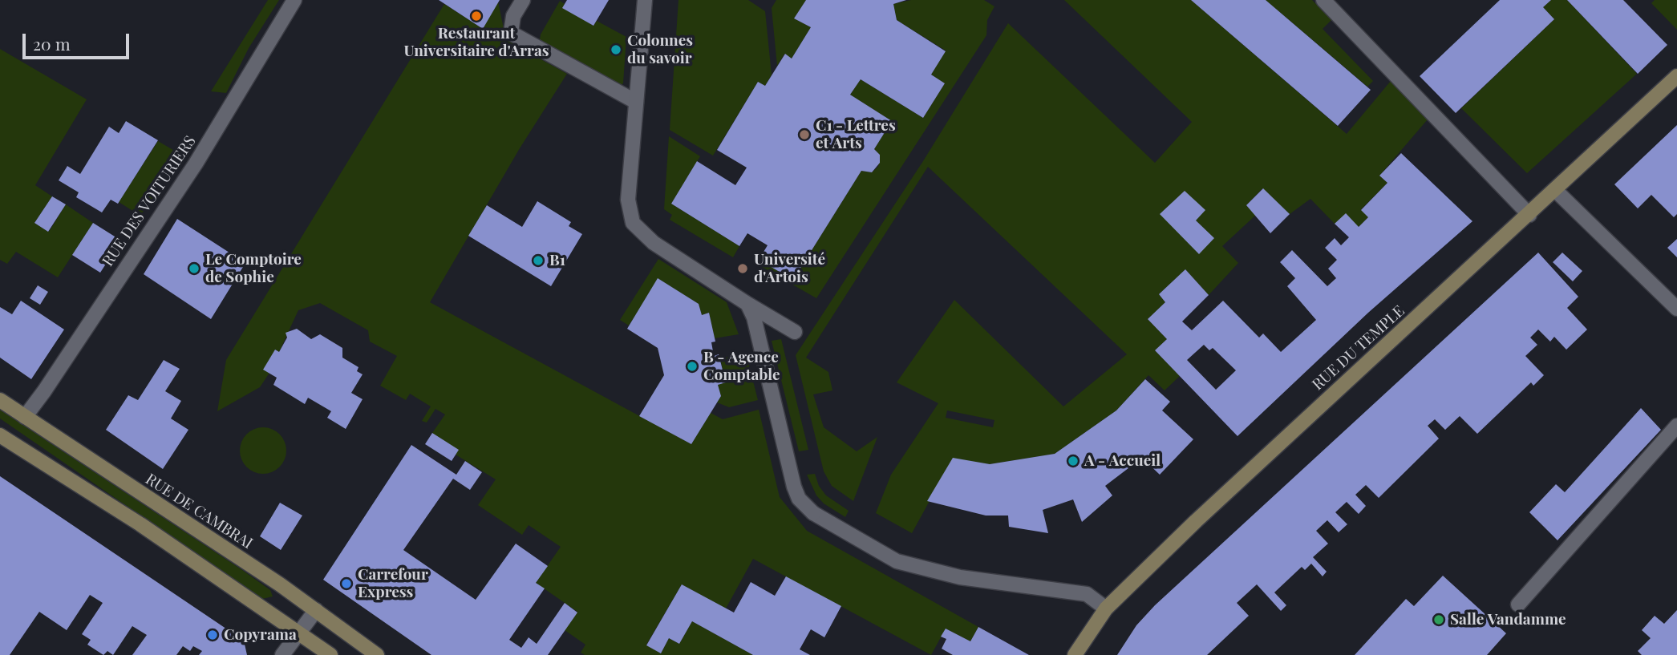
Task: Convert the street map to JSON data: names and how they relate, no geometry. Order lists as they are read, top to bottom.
{
  "streets": {
    "main road": ["RUE DU TEMPLE", "RUE DE CAMBRAI"],
    "street": ["RUE DES VOITURIERS"]
  },
  "crossings": [
    ["RUE DES VOITURIERS", "RUE DE CAMBRAI"]
  ],
  "places": [
    "Restaurant Universitaire d'Arras",
    "Colonnes du savoir",
    "C1 - Lettres et Arts",
    "B1",
    "Le Comptoire de Sophie",
    "Université d'Artois",
    "B - Agence Comptable",
    "A - Accueil",
    "Carrefour Express",
    "Salle Vandamme",
    "Copyrama"
  ],
  "scale_bar": "20 m"
}
